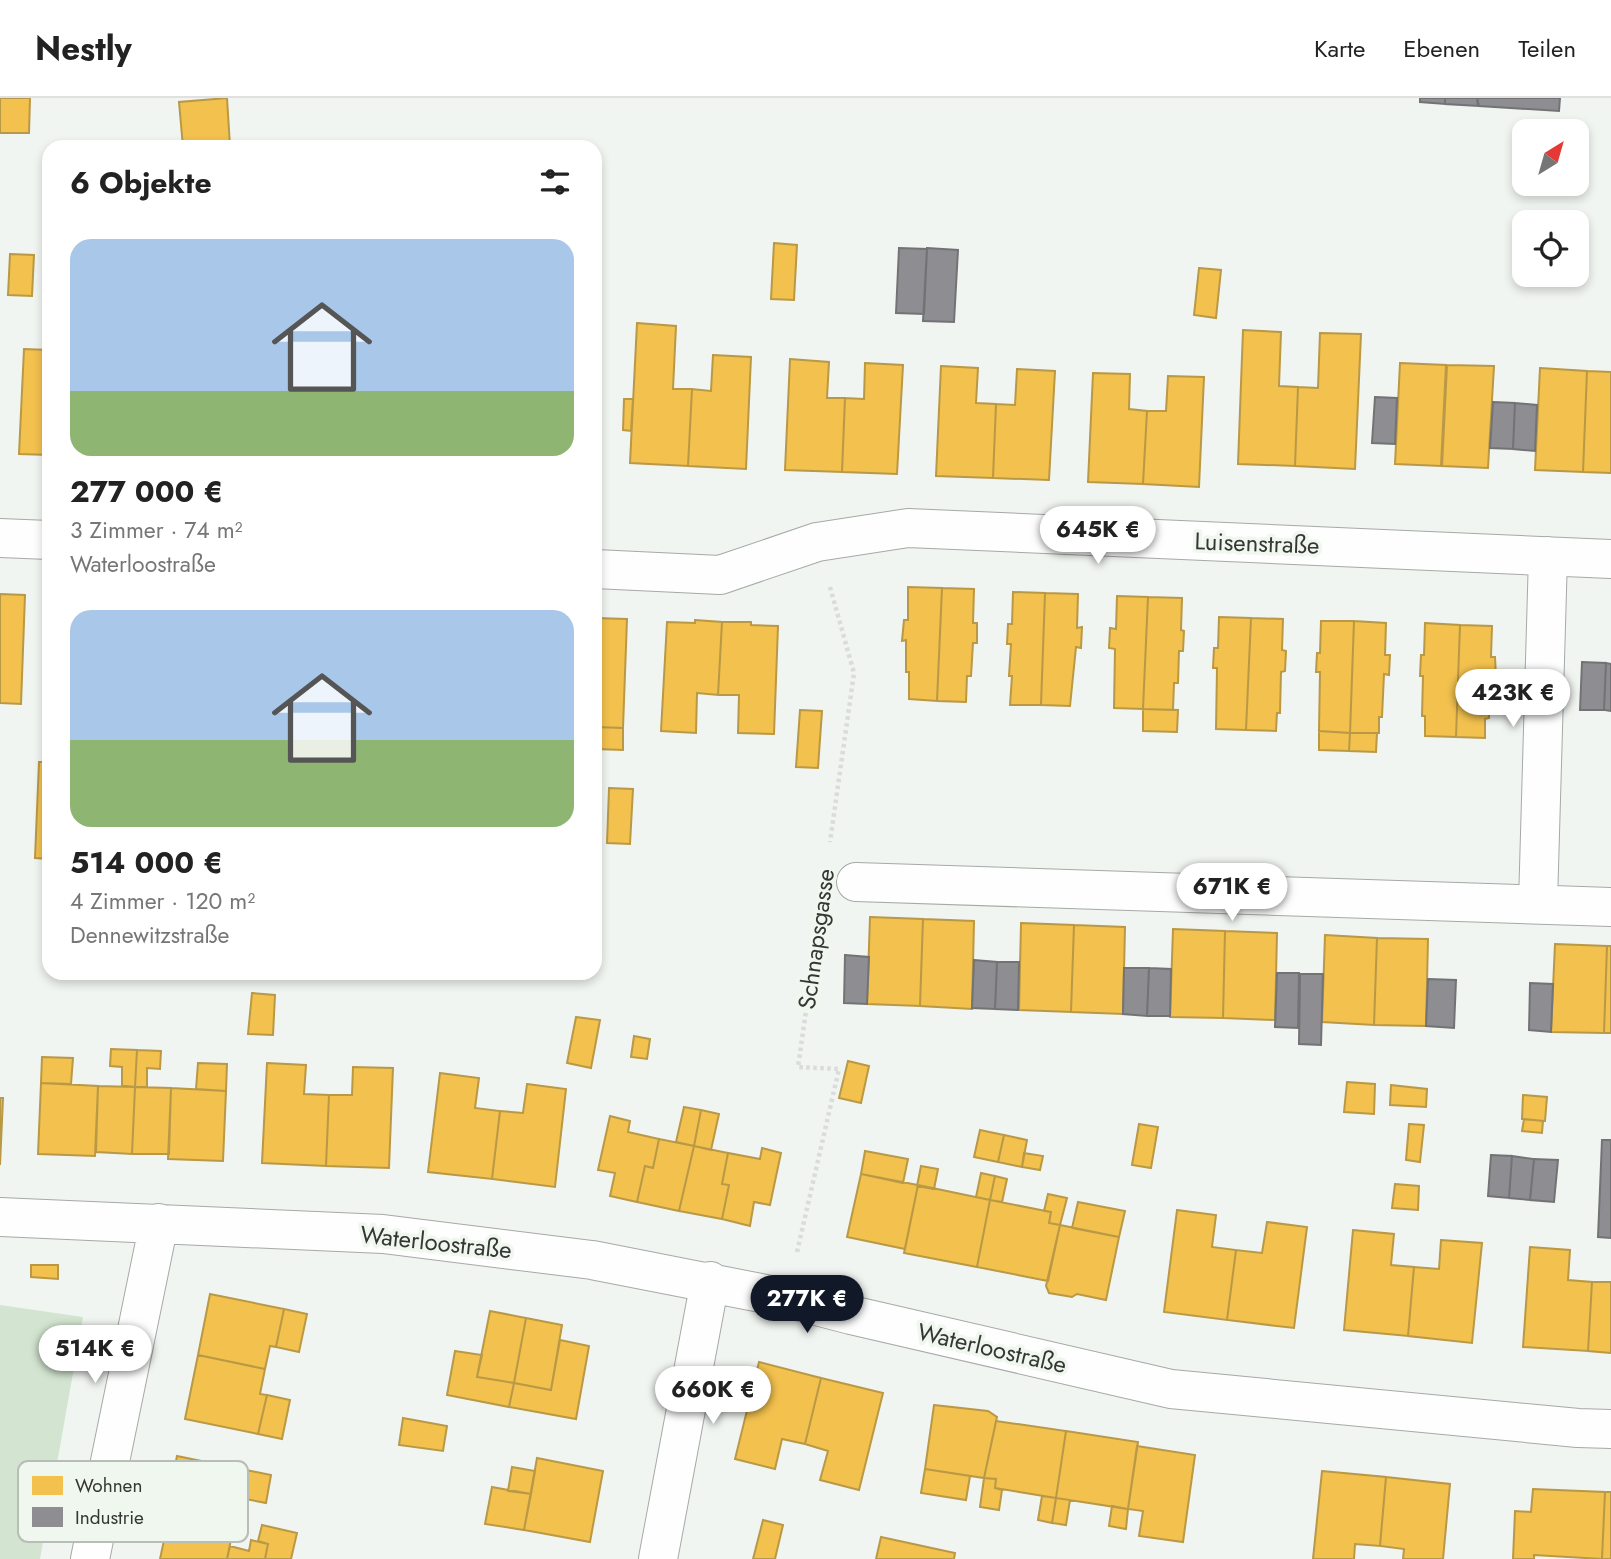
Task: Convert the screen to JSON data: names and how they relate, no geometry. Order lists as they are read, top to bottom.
{
  "streets": {
    "street": ["Luisenstraße", "Waterloostraße"],
    "path": ["Schnapsgasse"]
  },
  "crossings": [
    ["Luisenstraße", "Schnapsgasse"],
    ["Schnapsgasse", "Waterloostraße"]
  ],
  "legend": ["Wohnen", "Industrie"],
  "north": "top right",
  "page": {
    "header": "Nestly",
    "nav": ["Karte", "Ebenen", "Teilen"],
    "heading": "6 Objekte",
    "list": [
      {
        "name": "277 000 €",
        "note": "3 Zimmer · 74 m² · Waterloostraße"
      },
      {
        "name": "514 000 €",
        "note": "4 Zimmer · 120 m² · Dennewitzstraße"
      }
    ],
    "price": [
      "645K €",
      "423K €",
      "671K €",
      "277K €",
      "514K €",
      "660K €"
    ]
  }
}
